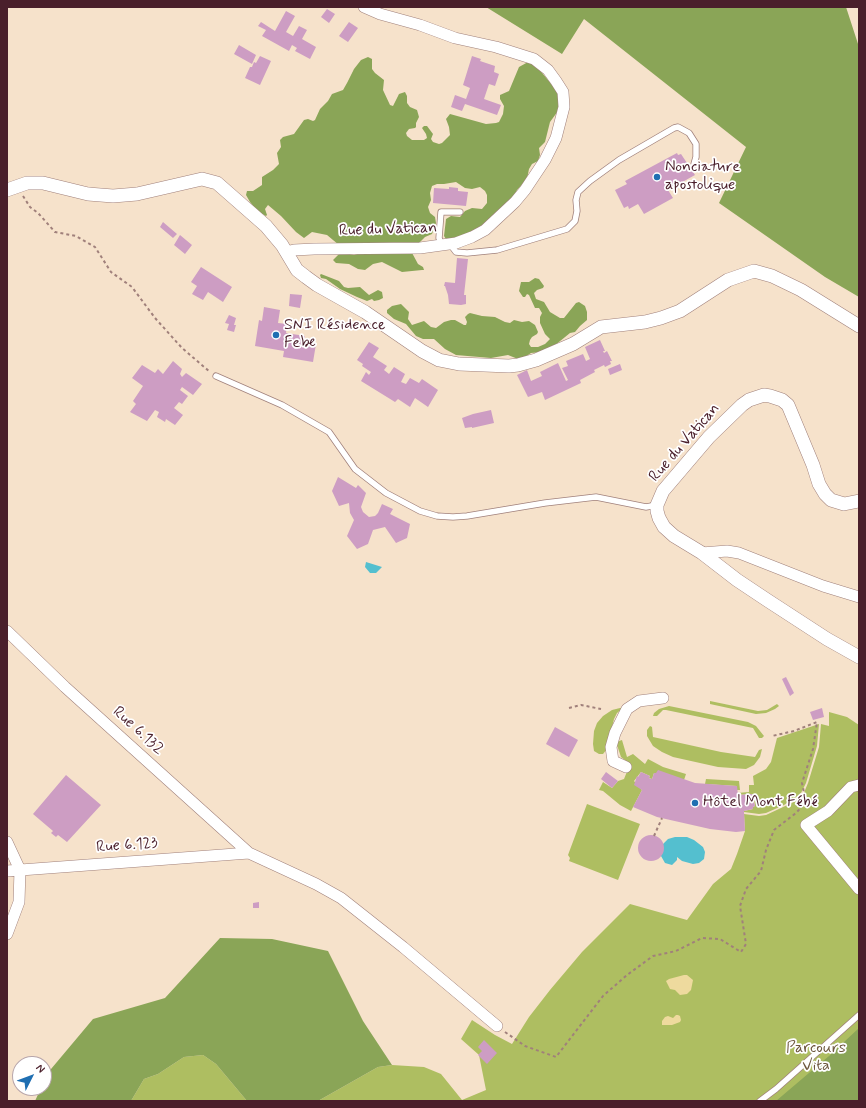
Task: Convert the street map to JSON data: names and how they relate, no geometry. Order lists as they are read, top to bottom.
{
  "streets": {
    "street": ["Rue du Vatican", "Rue 6.132", "Rue 6.123"]
  },
  "crossings": [
    ["Rue 6.132", "Rue 6.123"]
  ],
  "parks": ["Parcours Vita"],
  "places": ["Nonciature apostolique", "SNI Résidence Febe", "Hôtel Mont Fébé"],
  "north": "top right"
}
